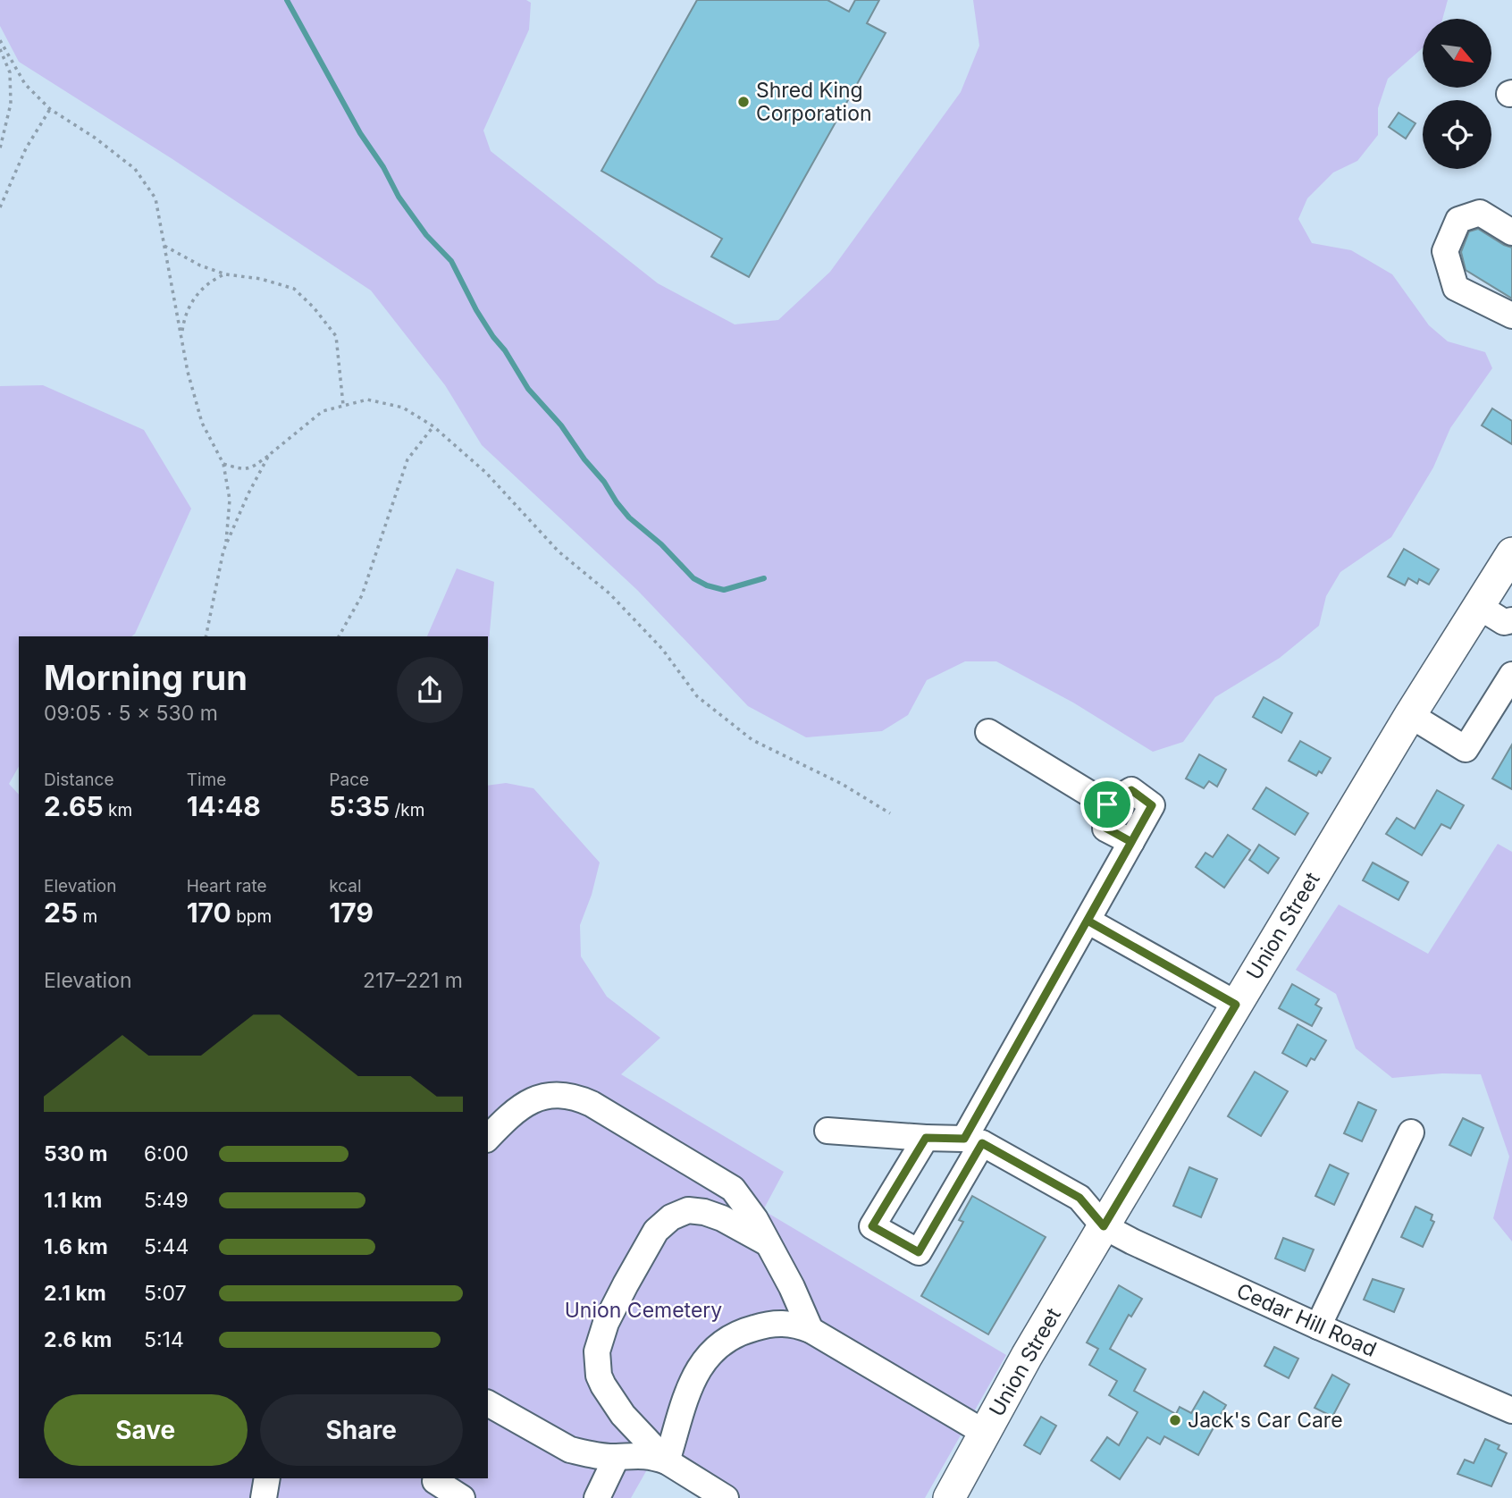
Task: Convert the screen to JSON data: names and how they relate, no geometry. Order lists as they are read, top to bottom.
{
  "streets": {
    "main road": ["Union Street"],
    "street": ["Cedar Hill Road"]
  },
  "crossings": [
    ["Union Street", "Cedar Hill Road"]
  ],
  "parks": ["Union Cemetery"],
  "places": ["Shred King Corporation", "Jack's Car Care"],
  "north": "bottom right",
  "page": {
    "heading": ["Morning run", "09:05 · 5 × 530 m"],
    "stats": [
      ["Distance", "2.65 km"],
      ["Time", "14:48"],
      ["Pace", "5:35 /km"],
      ["Elevation", "25 m"],
      ["Heart rate", "170 bpm"],
      ["kcal", "179"]
    ],
    "chart": ["Elevation", "217–221 m"],
    "list": [
      {
        "name": "530 m",
        "note": "6:00"
      },
      {
        "name": "1.1 km",
        "note": "5:49"
      },
      {
        "name": "1.6 km",
        "note": "5:44"
      },
      {
        "name": "2.1 km",
        "note": "5:07"
      },
      {
        "name": "2.6 km",
        "note": "5:14"
      }
    ],
    "buttons": ["Save", "Share"]
  }
}
